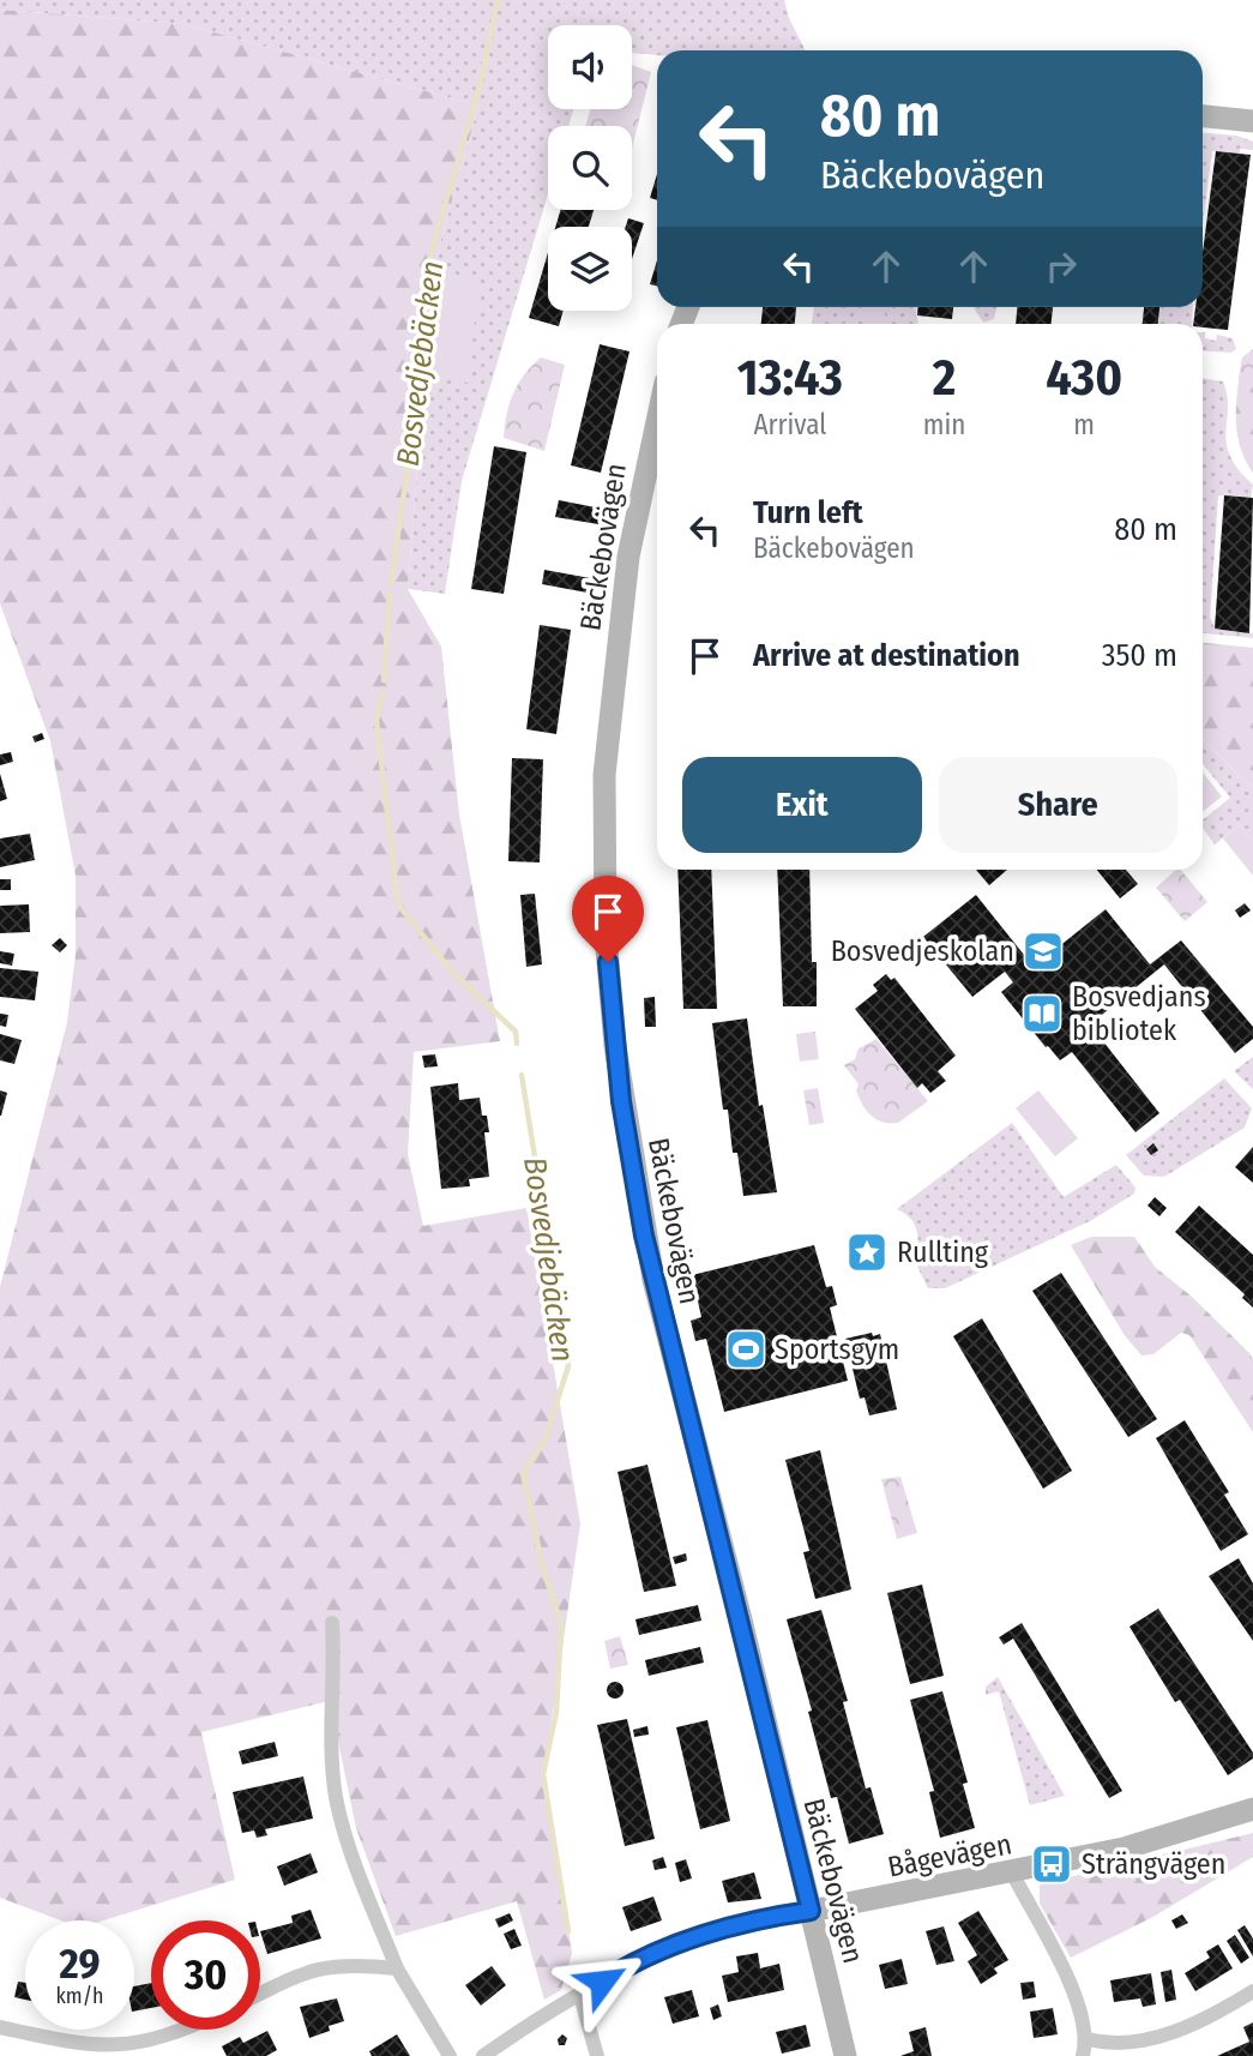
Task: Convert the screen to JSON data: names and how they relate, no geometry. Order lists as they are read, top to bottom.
{
  "streets": {
    "street": ["Bäckebovägen", "Bågevägen"]
  },
  "crossings": [
    ["Bäckebovägen", "Bågevägen"]
  ],
  "water": ["Bosvedjebäcken"],
  "places": {
    "school or university": ["Bosvedjeskolan"],
    "library": ["Bosvedjans bibliotek"],
    "place": ["Rullting"],
    "sports": ["Sportsgym"],
    "bus stop": ["Strängvägen"]
  },
  "page": {
    "turn": ["80 m", "Bäckebovägen"],
    "eta": [
      "13:43",
      "Arrival",
      "2",
      "min",
      "430",
      "m"
    ],
    "list": [
      {
        "name": "Turn left",
        "note": "Bäckebovägen",
        "value": "80 m"
      },
      {
        "name": "Arrive at destination",
        "value": "350 m"
      }
    ],
    "buttons": ["Exit", "Share"],
    "speed": "29 km/h",
    "limit": "30"
  }
}
